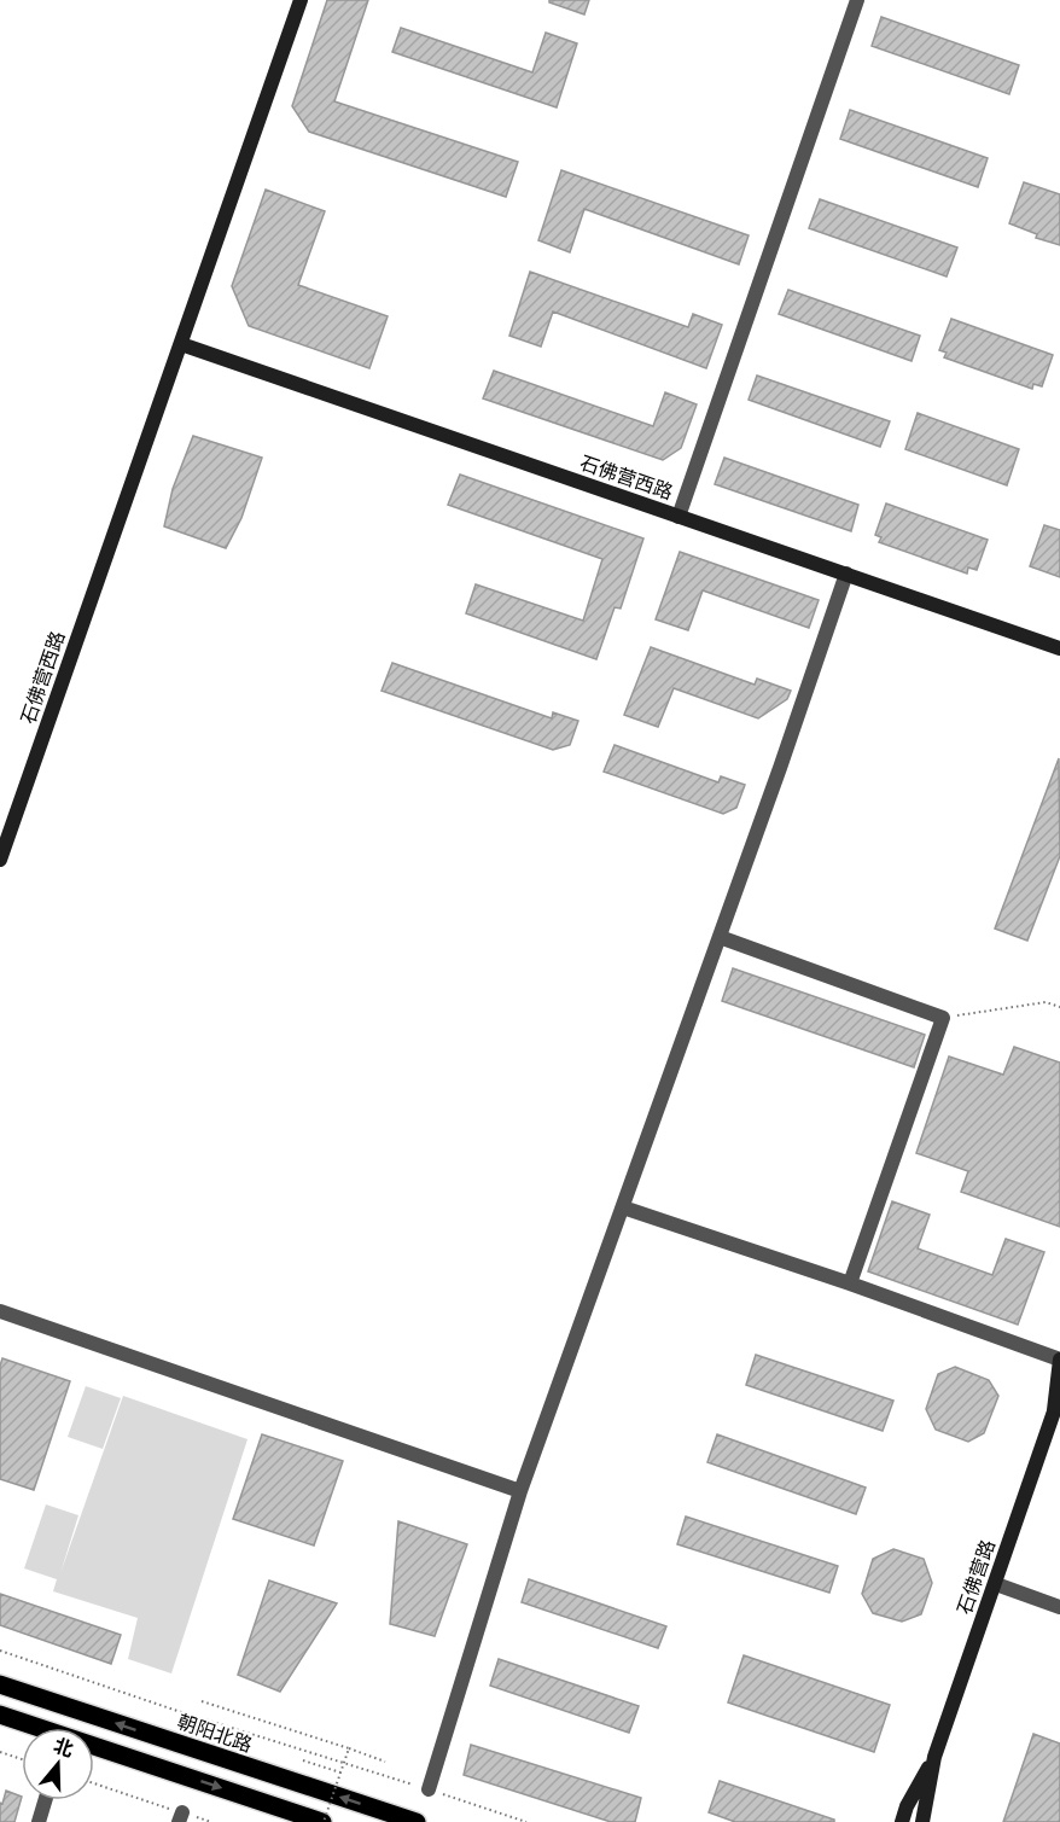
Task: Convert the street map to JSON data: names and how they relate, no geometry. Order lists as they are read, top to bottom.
{
  "streets": {
    "main road": ["朝阳北路"],
    "street": ["石佛营西路", "石佛营路"]
  },
  "north": "top"
}
